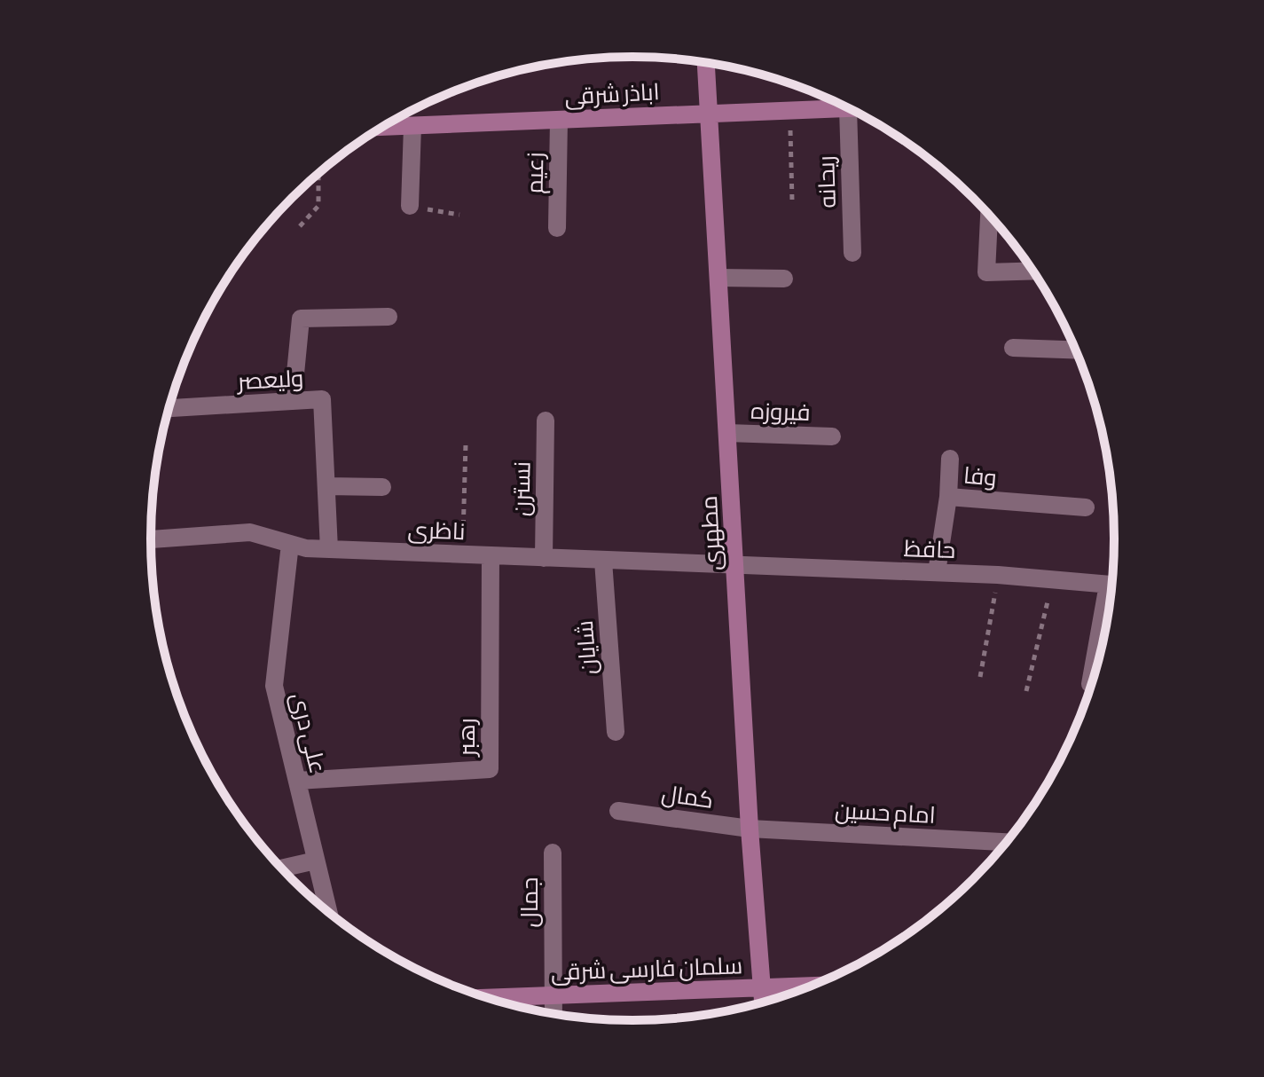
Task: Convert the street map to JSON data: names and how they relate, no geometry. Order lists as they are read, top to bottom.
{
  "streets": {
    "street": [
      "اباذر شرقی",
      "زعیم",
      "ریحانه",
      "ولیعصر",
      "فیروزه",
      "وفا",
      "نسترن",
      "ناظری",
      "مطهری",
      "حافظ",
      "شایان",
      "علی دری",
      "رهبر",
      "کمال",
      "امام حسین",
      "جمال",
      "سلمان فارسی شرقی"
    ]
  },
  "crossings": [
    ["اباذر شرقی", "زعیم"],
    ["اباذر شرقی", "ریحانه"],
    ["اباذر شرقی", "مطهری"],
    ["ولیعصر", "ناظری"],
    ["فیروزه", "مطهری"],
    ["وفا", "حافظ"],
    ["نسترن", "ناظری"],
    ["ناظری", "مطهری"],
    ["ناظری", "حافظ"],
    ["ناظری", "شایان"],
    ["ناظری", "علی دری"],
    ["ناظری", "رهبر"],
    ["مطهری", "حافظ"],
    ["مطهری", "کمال"],
    ["مطهری", "امام حسین"],
    ["مطهری", "سلمان فارسی شرقی"],
    ["علی دری", "رهبر"],
    ["کمال", "امام حسین"],
    ["جمال", "سلمان فارسی شرقی"]
  ]
}
